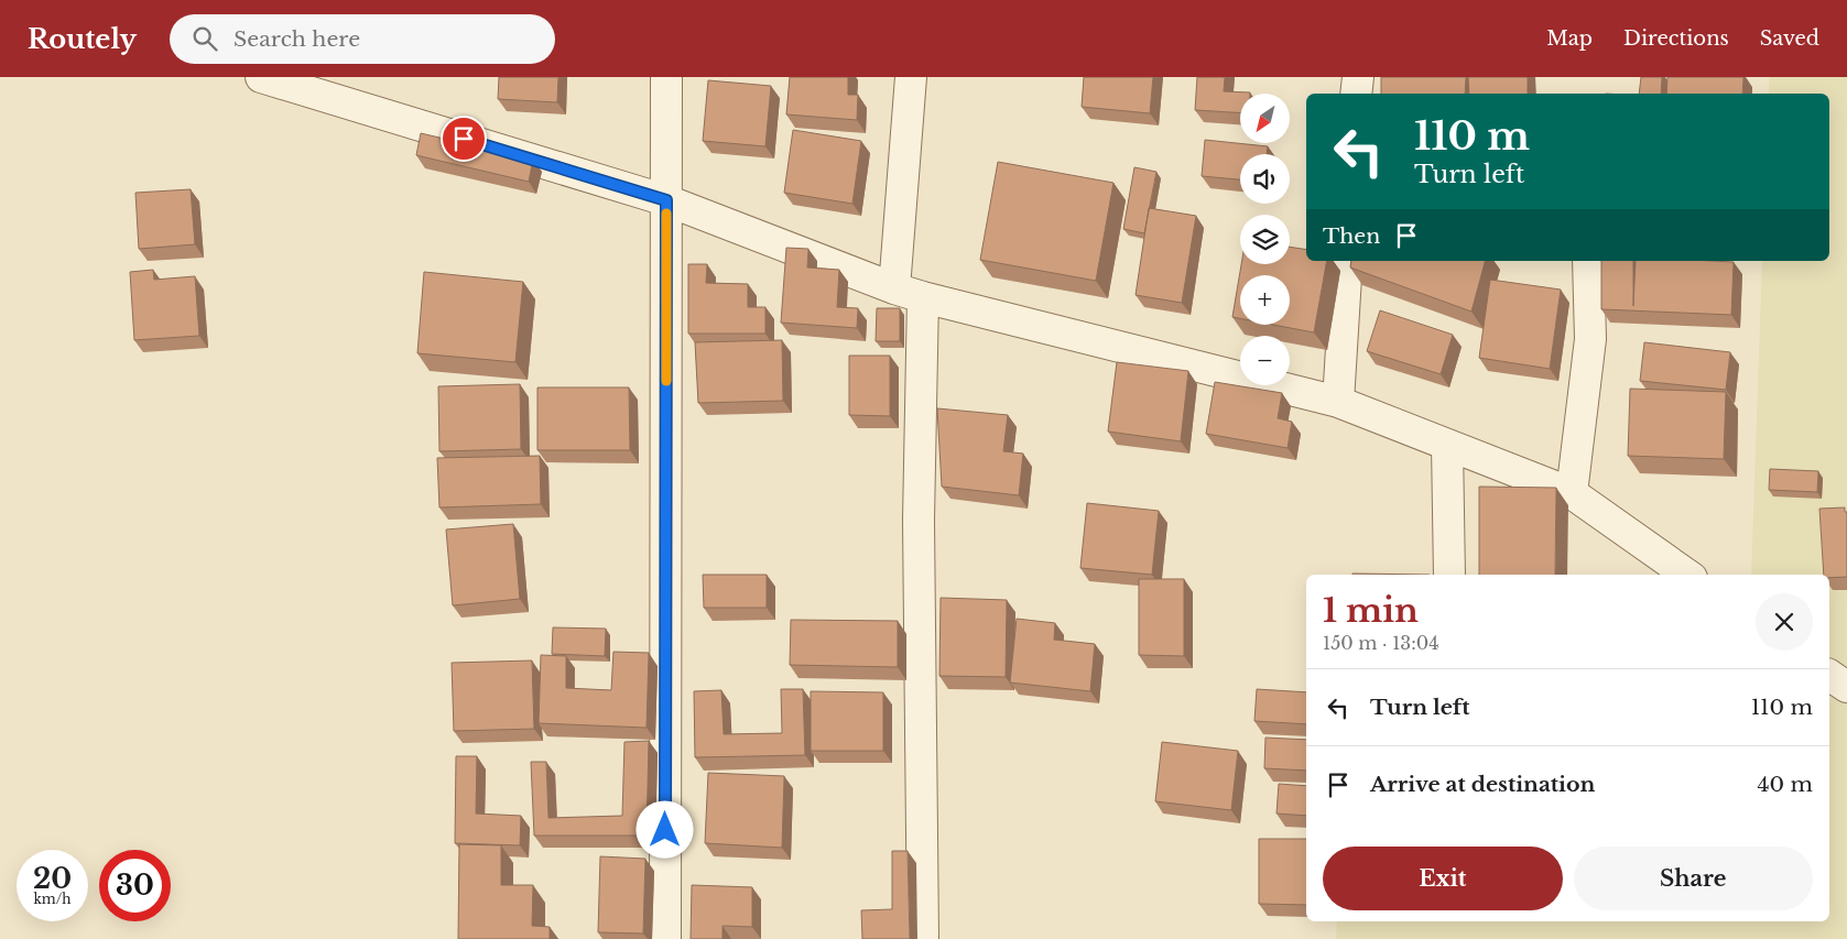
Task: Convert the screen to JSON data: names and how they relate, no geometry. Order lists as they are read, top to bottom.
{
  "north": "bottom left",
  "page": {
    "header": "Routely",
    "search": "Search here",
    "nav": ["Map", "Directions", "Saved"],
    "map_buttons": ["+", "−"],
    "turn": ["110 m", "Turn left"],
    "then": "Then",
    "heading": ["1 min", "150 m · 13:04"],
    "list": [
      {
        "name": "Turn left",
        "value": "110 m"
      },
      {
        "name": "Arrive at destination",
        "value": "40 m"
      }
    ],
    "buttons": ["Exit", "Share"],
    "speed": "20 km/h",
    "limit": "30"
  }
}
